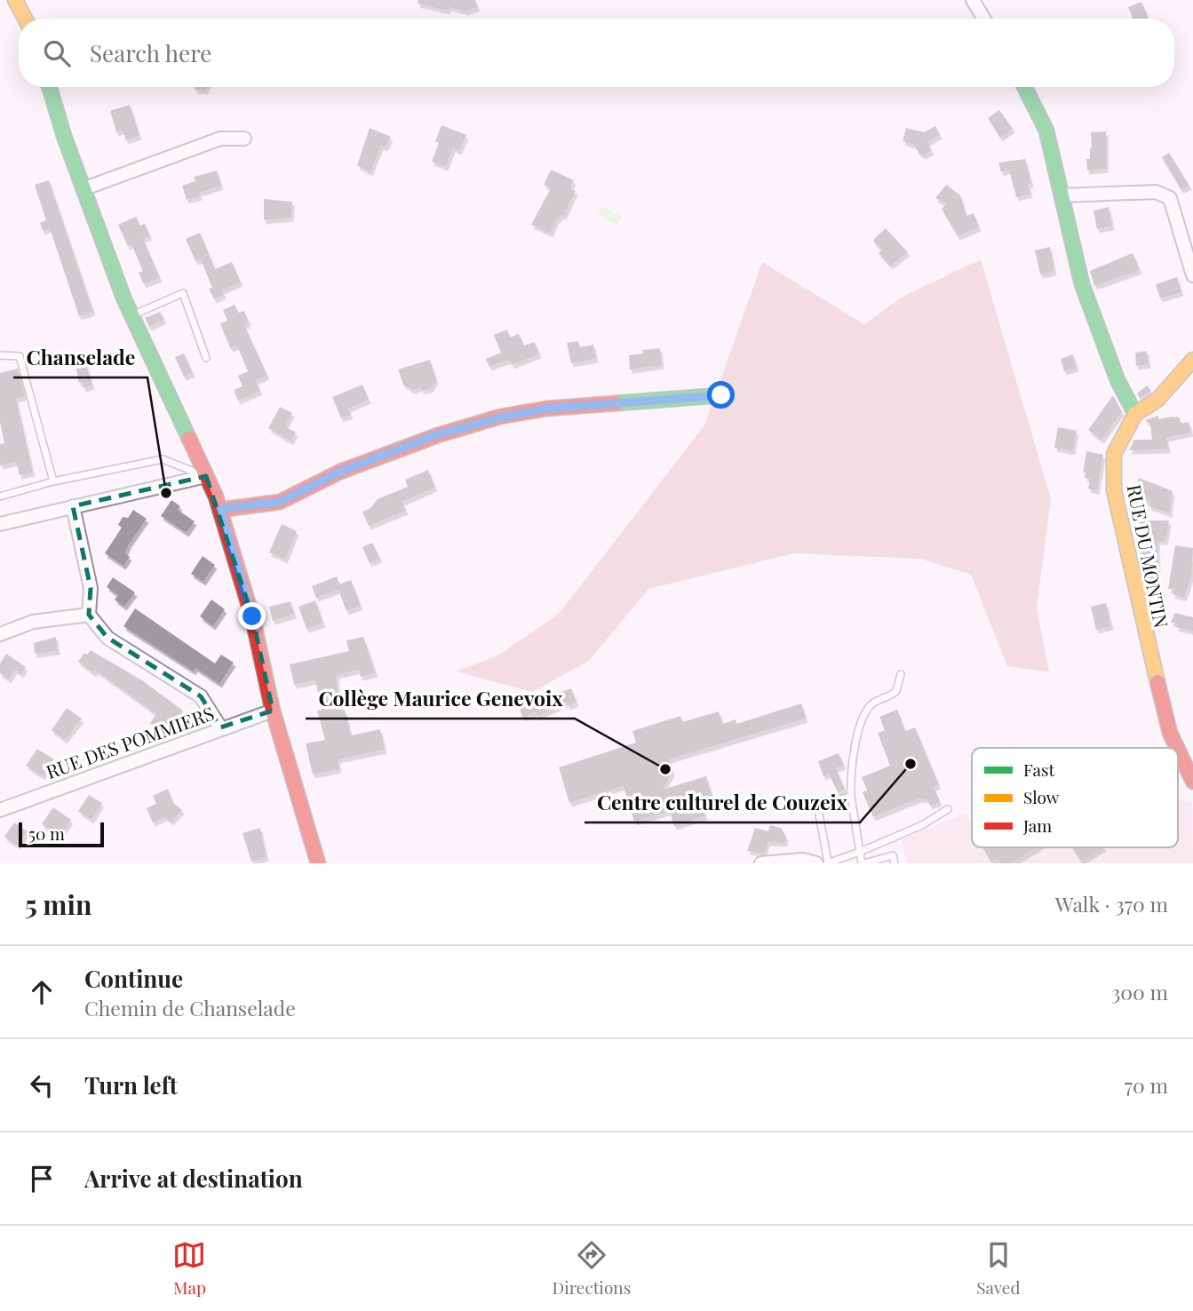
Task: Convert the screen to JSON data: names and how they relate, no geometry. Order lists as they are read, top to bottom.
{
  "streets": {
    "street": ["RUE DU MONTIN", "RUE DES POMMIERS"]
  },
  "places": ["Chanselade", "Centre culturel de Couzeix", "Collège Maurice Genevoix"],
  "legend": ["Fast", "Slow", "Jam"],
  "scale_bar": "50 m",
  "page": {
    "search": "Search here",
    "scale": "50 m",
    "heading": ["5 min", "Walk · 370 m"],
    "list": [
      ["Continue", "Chemin de Chanselade", "300 m"],
      ["Turn left", "70 m"],
      "Arrive at destination"
    ],
    "nav": ["Map", "Directions", "Saved"]
  }
}
